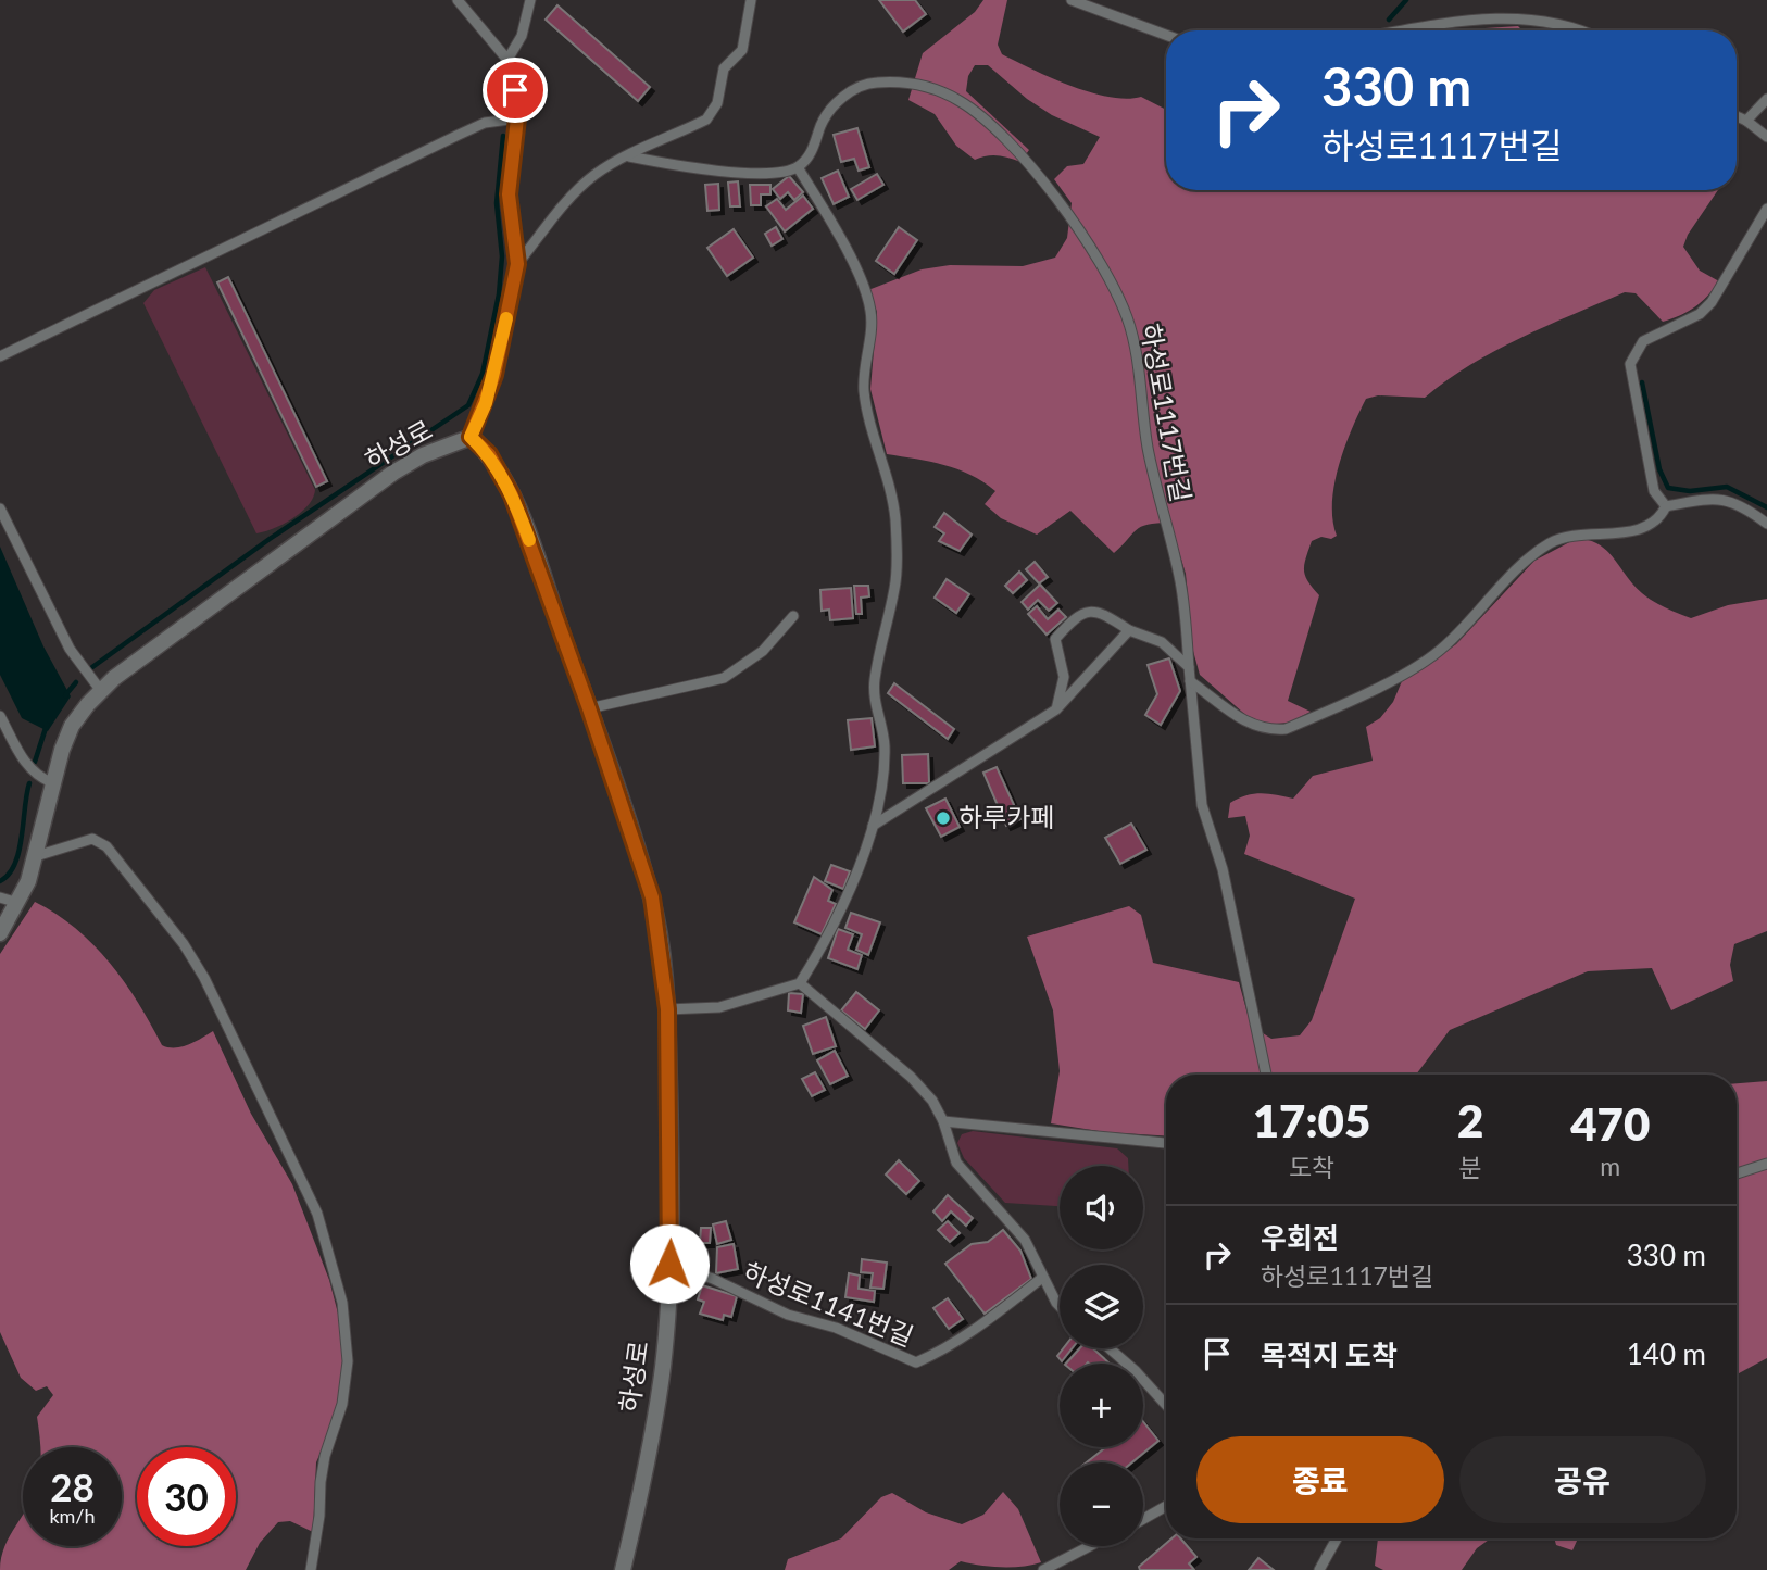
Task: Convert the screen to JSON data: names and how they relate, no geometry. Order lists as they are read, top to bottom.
{
  "streets": {
    "street": ["하성로"],
    "lane": ["하성로1117번길", "하성로1141번길"]
  },
  "crossings": [
    ["하성로", "하성로1141번길"]
  ],
  "places": ["하루카페"],
  "page": {
    "turn": ["330 m", "하성로1117번길"],
    "eta": [
      "17:05",
      "도착",
      "2",
      "분",
      "470",
      "m"
    ],
    "map_buttons": ["+", "−"],
    "list": [
      {
        "name": "우회전",
        "note": "하성로1117번길",
        "value": "330 m"
      },
      {
        "name": "목적지 도착",
        "value": "140 m"
      }
    ],
    "buttons": ["종료", "공유"],
    "speed": "28 km/h",
    "limit": "30"
  }
}
